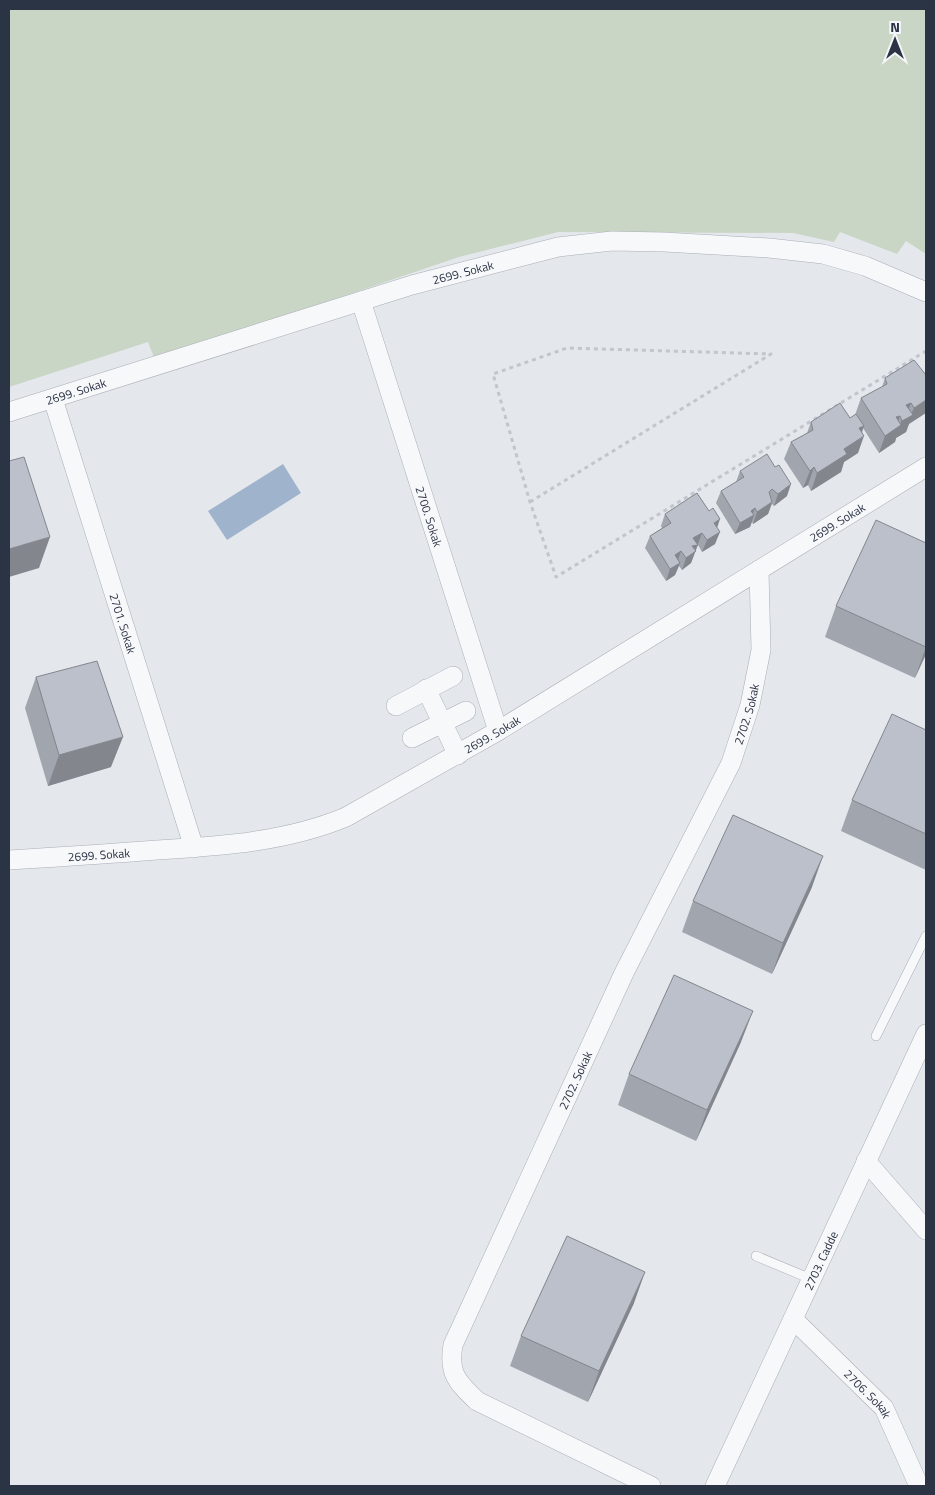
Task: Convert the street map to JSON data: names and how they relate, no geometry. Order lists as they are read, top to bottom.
{
  "streets": {
    "street": [
      "2699. Sokak",
      "2700. Sokak",
      "2701. Sokak",
      "2702. Sokak",
      "2703. Cadde",
      "2706. Sokak"
    ]
  },
  "crossings": [
    ["2699. Sokak", "2700. Sokak"],
    ["2699. Sokak", "2701. Sokak"],
    ["2699. Sokak", "2702. Sokak"],
    ["2703. Cadde", "2706. Sokak"]
  ],
  "north": "top"
}
